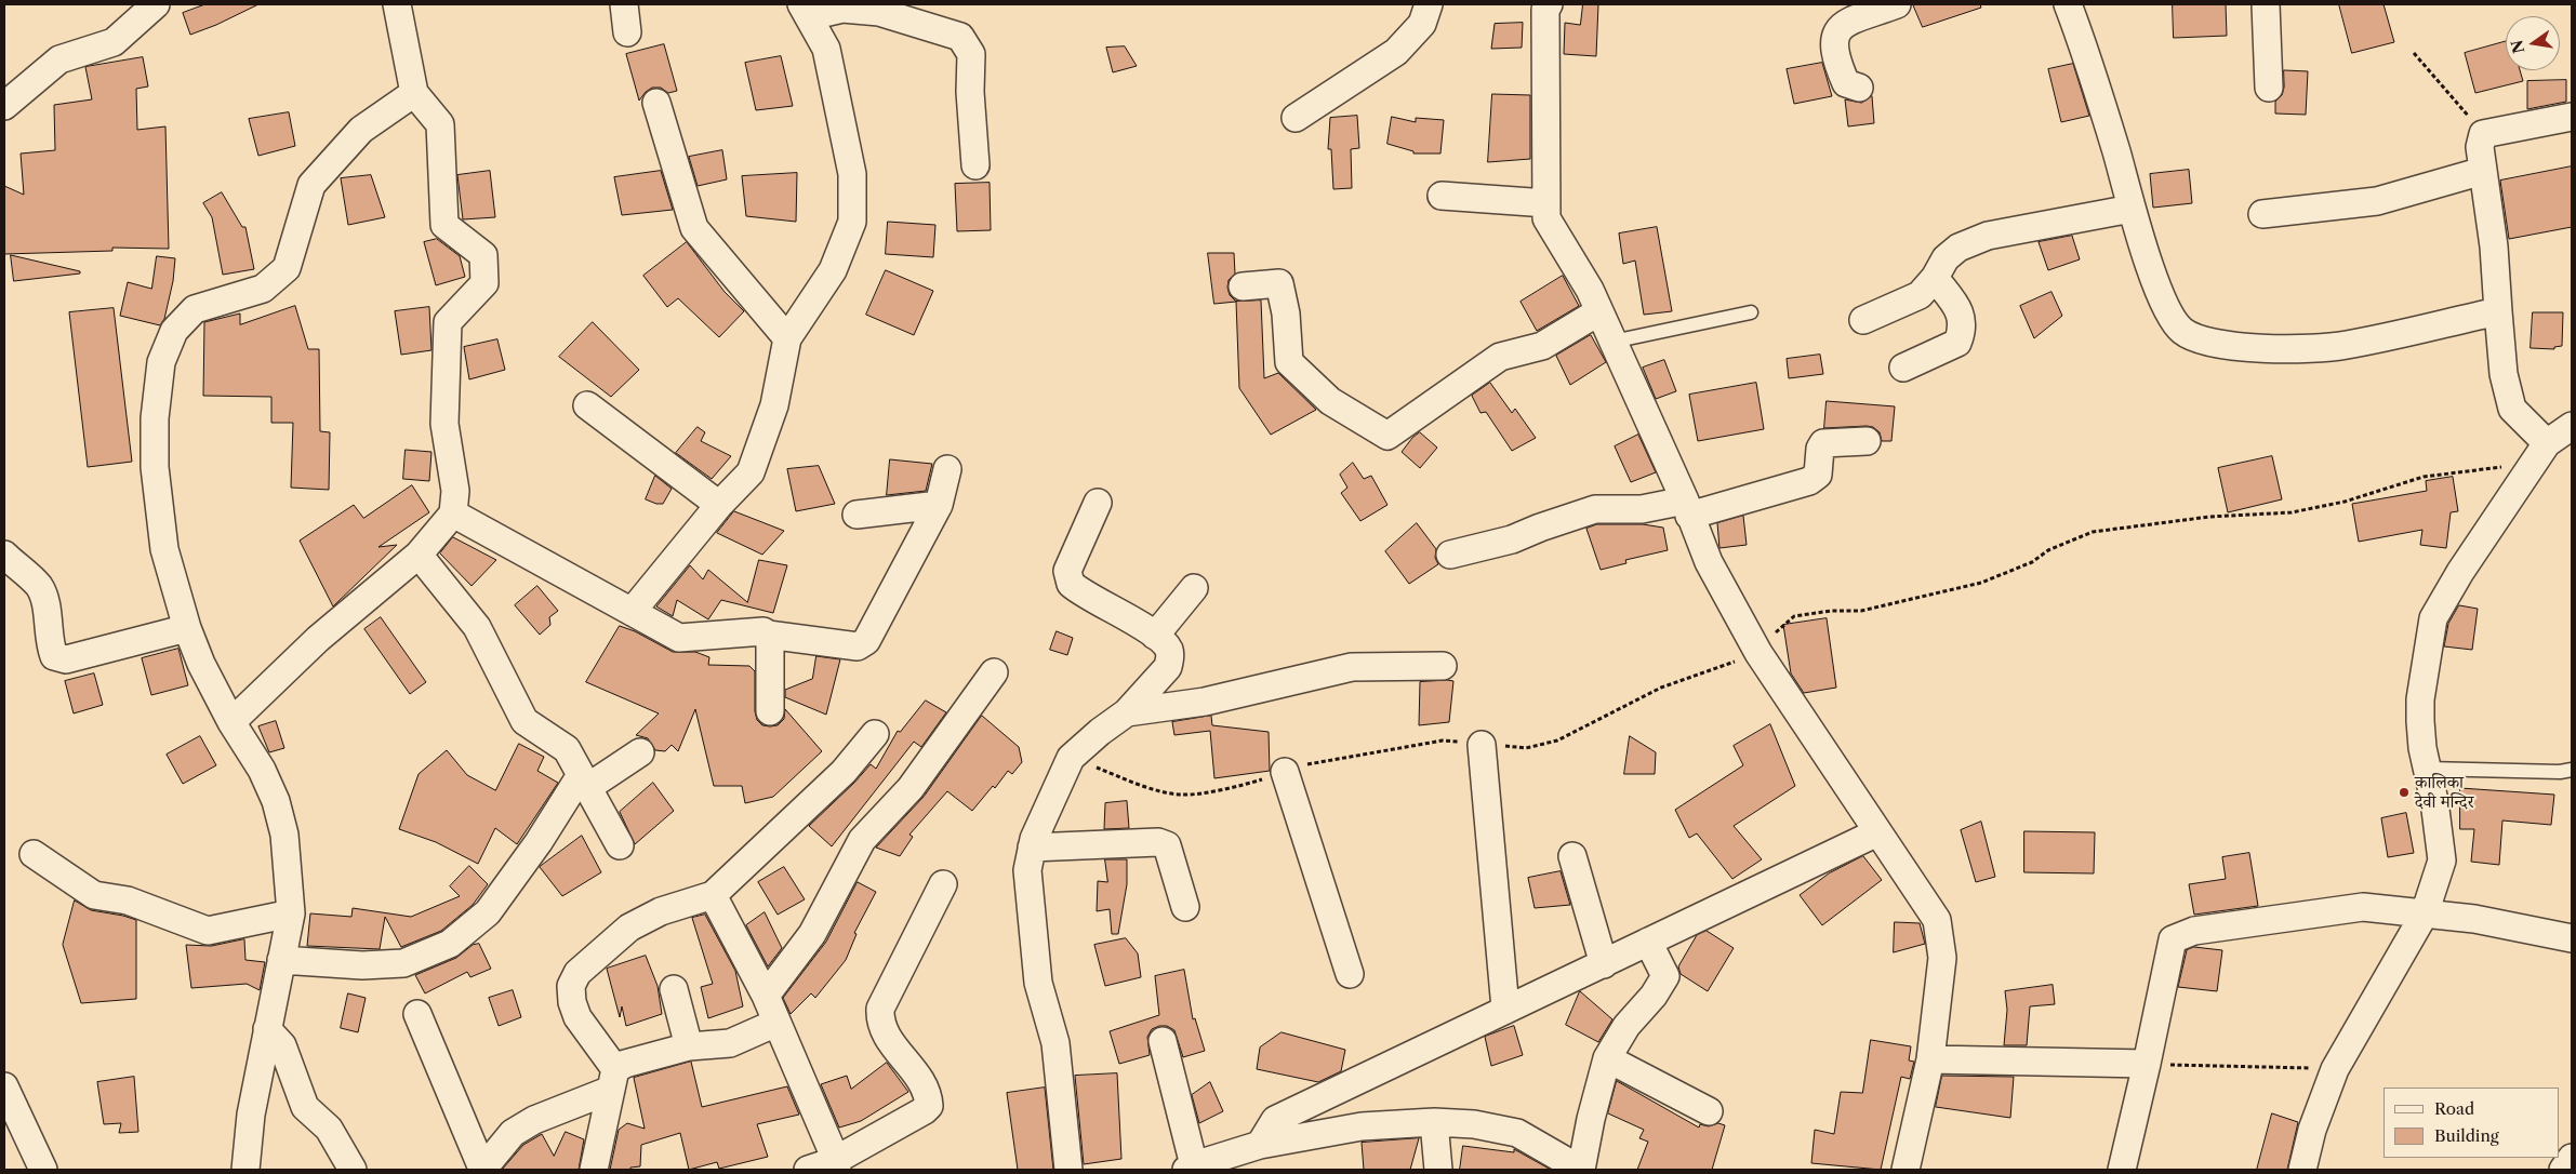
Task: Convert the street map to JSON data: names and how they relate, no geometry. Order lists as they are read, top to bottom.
{
  "places": ["कालिका देवी मन्दिर"],
  "legend": ["Road", "Building"],
  "north": "left"
}
